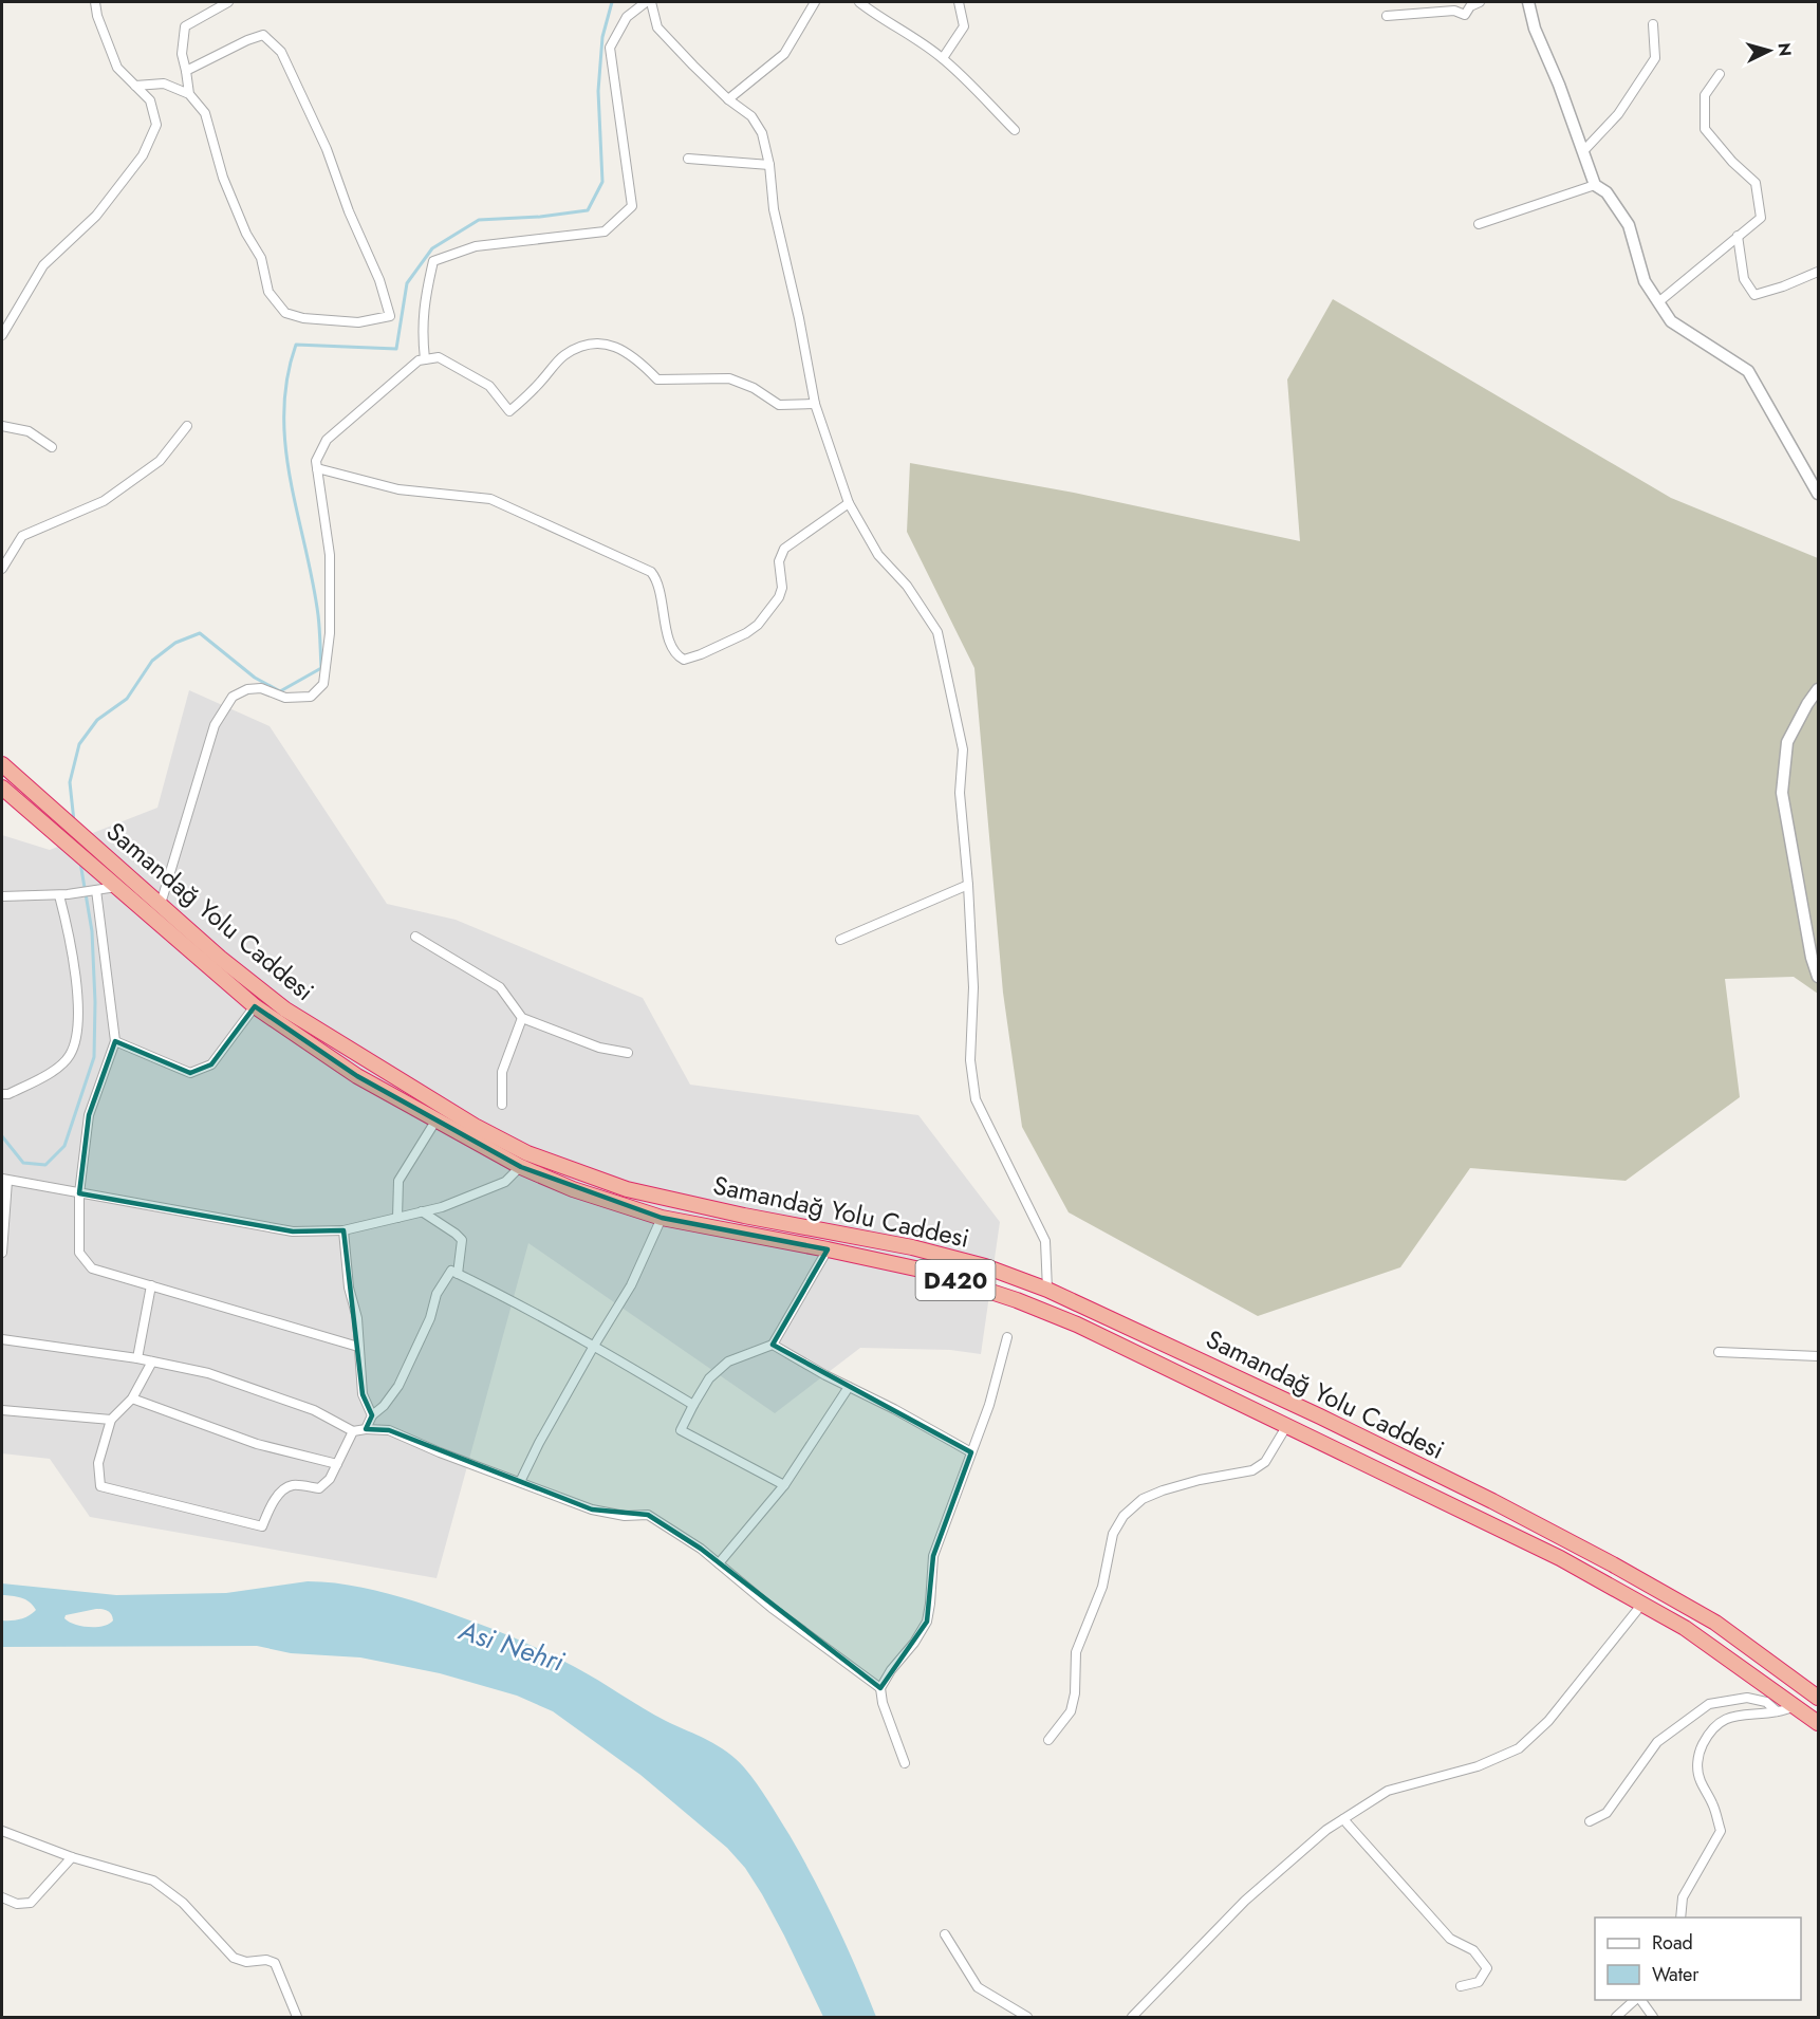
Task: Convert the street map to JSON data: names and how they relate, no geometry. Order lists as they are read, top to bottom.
{
  "streets": {
    "highway": ["Samandağ Yolu Caddesi", "D420"]
  },
  "water": ["Asi Nehri"],
  "legend": ["Road", "Water"],
  "north": "right"
}
